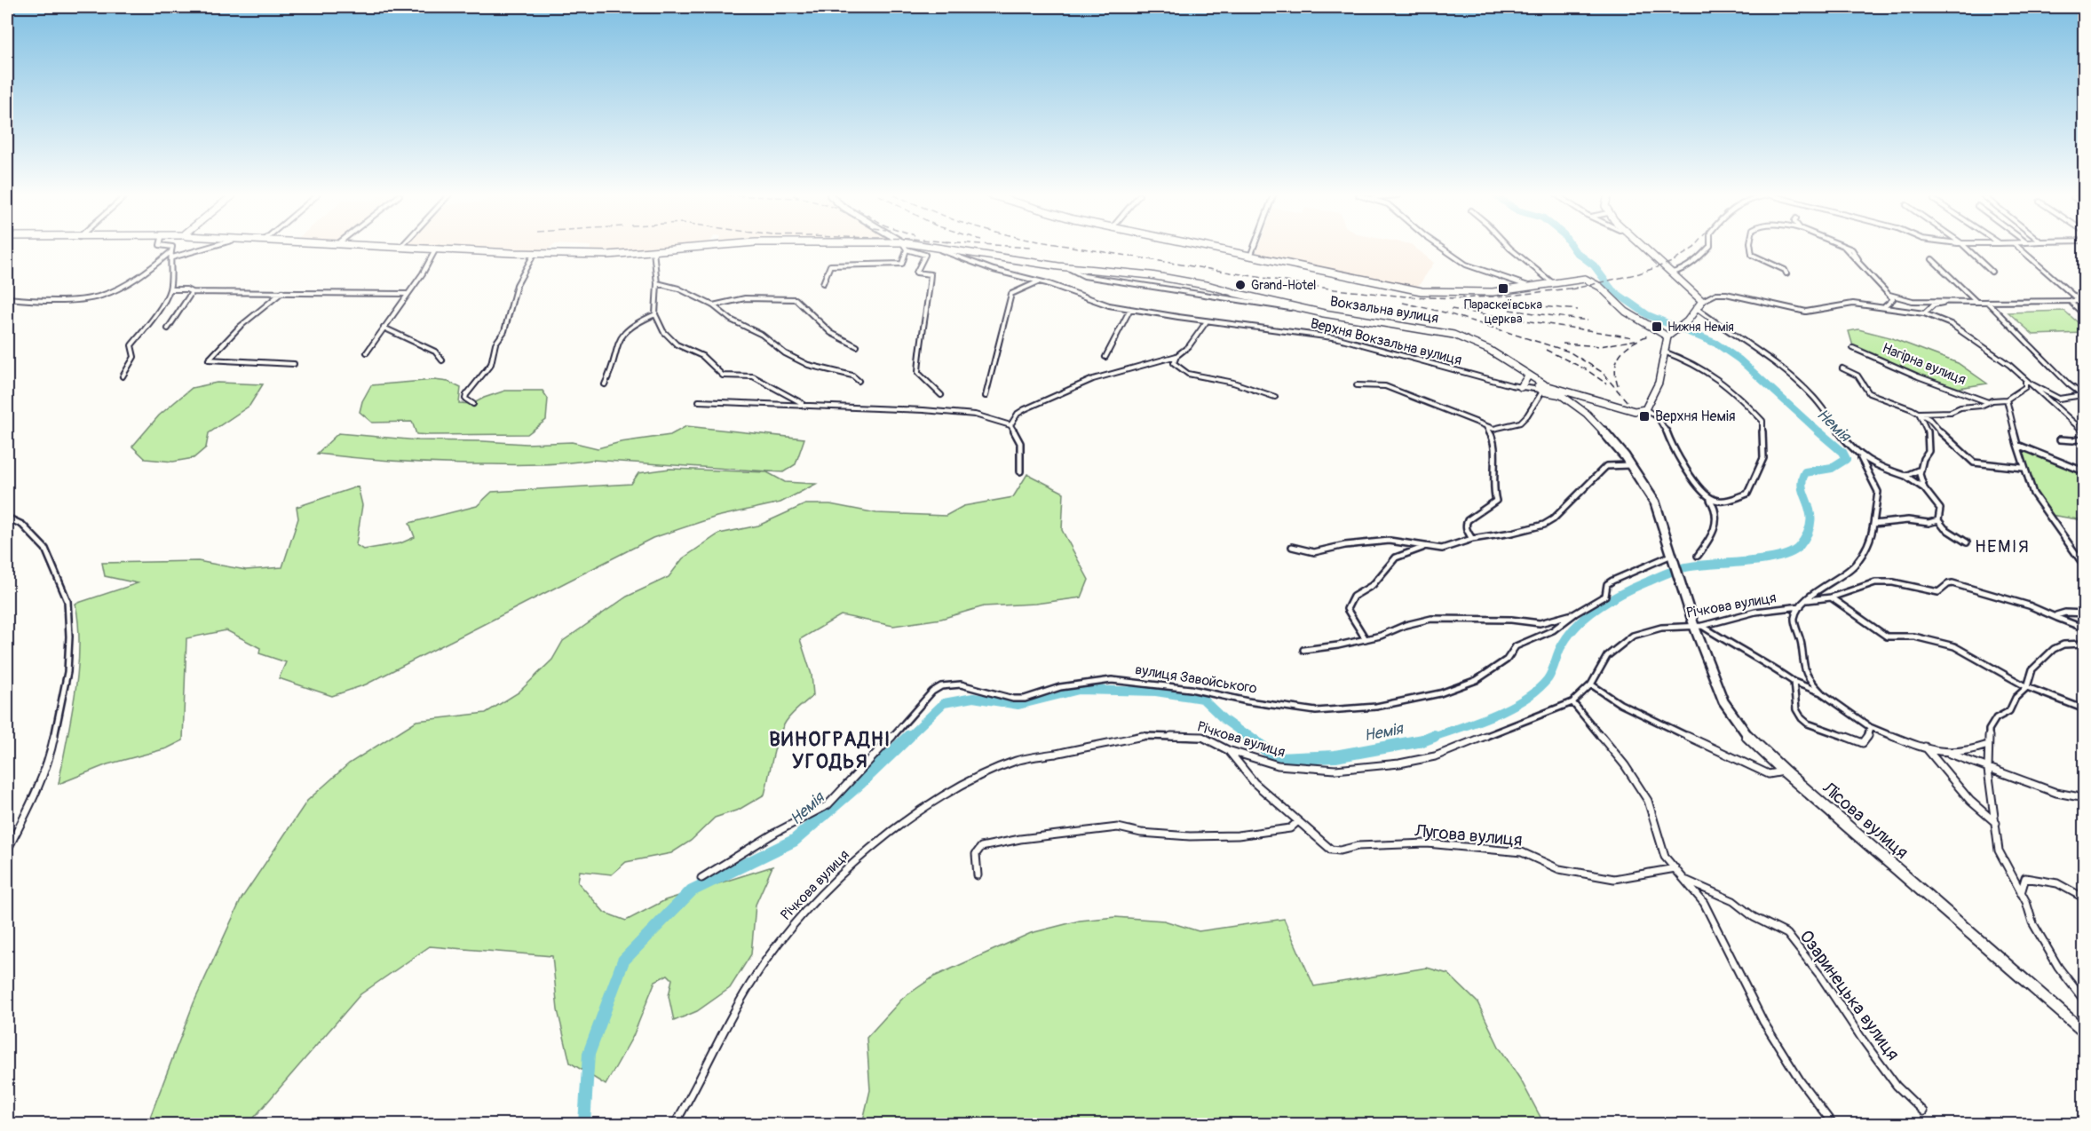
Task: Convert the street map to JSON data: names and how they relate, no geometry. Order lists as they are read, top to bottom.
{
  "streets": {
    "highway": ["Лісова вулиця"],
    "main road": ["Вокзальна вулиця"],
    "street": [
      "Верхня Вокзальна вулиця",
      "Нагірна вулиця",
      "Річкова вулиця",
      "вулиця Завойського",
      "Лугова вулиця",
      "Озаринецька вулиця"
    ]
  },
  "crossings": [
    ["Вокзальна вулиця", "Верхня Вокзальна вулиця"],
    ["Річкова вулиця", "Лісова вулиця"],
    ["Річкова вулиця", "Лугова вулиця"],
    ["Річкова вулиця", "Озаринецька вулиця"],
    ["вулиця Завойського", "Лісова вулиця"],
    ["Лугова вулиця", "Озаринецька вулиця"]
  ],
  "districts": ["НЕМІЯ", "ВИНОГРАДНІ УГОДЬЯ"],
  "water": ["Немія"],
  "places": {
    "other": ["Grand-Hotel"],
    "transit": ["Параскеївська церква", "Нижня Немія", "Верхня Немія"]
  }
}
